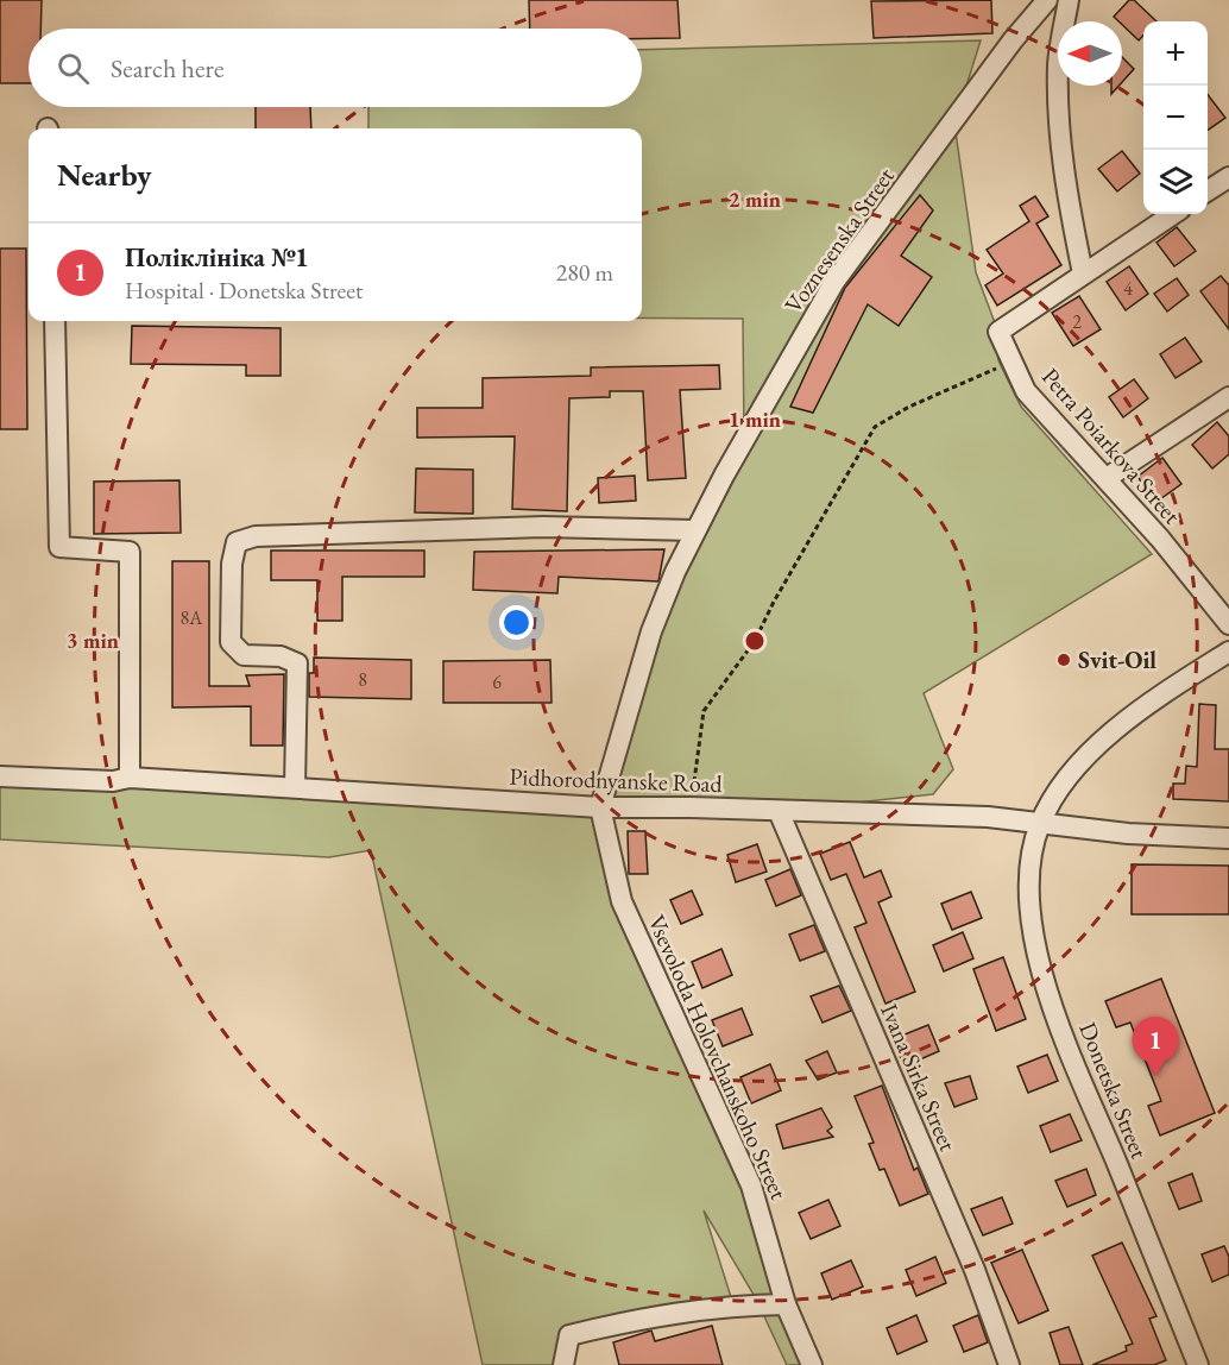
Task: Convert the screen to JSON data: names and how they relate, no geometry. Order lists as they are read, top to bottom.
{
  "streets": {
    "street": [
      "Voznesenska Street",
      "Petra Poiarkova Street",
      "Pidhorodnyanske Road",
      "Vsevoloda Holovchanskoho Street",
      "Ivana Sirka Street",
      "Donetska Street"
    ]
  },
  "crossings": [
    ["Voznesenska Street", "Pidhorodnyanske Road"],
    ["Voznesenska Street", "Vsevoloda Holovchanskoho Street"],
    ["Pidhorodnyanske Road", "Vsevoloda Holovchanskoho Street"],
    ["Pidhorodnyanske Road", "Ivana Sirka Street"],
    ["Pidhorodnyanske Road", "Donetska Street"]
  ],
  "places": ["Svit-Oil"],
  "house_numbers": [
    "4",
    "2",
    "8А",
    "8",
    "6"
  ],
  "north": "left",
  "page": {
    "map_buttons": ["+", "−"],
    "search": "Search here",
    "heading": "Nearby",
    "list": [
      {
        "mark": "1",
        "name": "Поліклініка №1",
        "note": "Hospital · Donetska Street",
        "value": "280 m"
      }
    ],
    "pins": "1"
  },
  "rings": ["2 min", "1 min", "3 min"]
}
